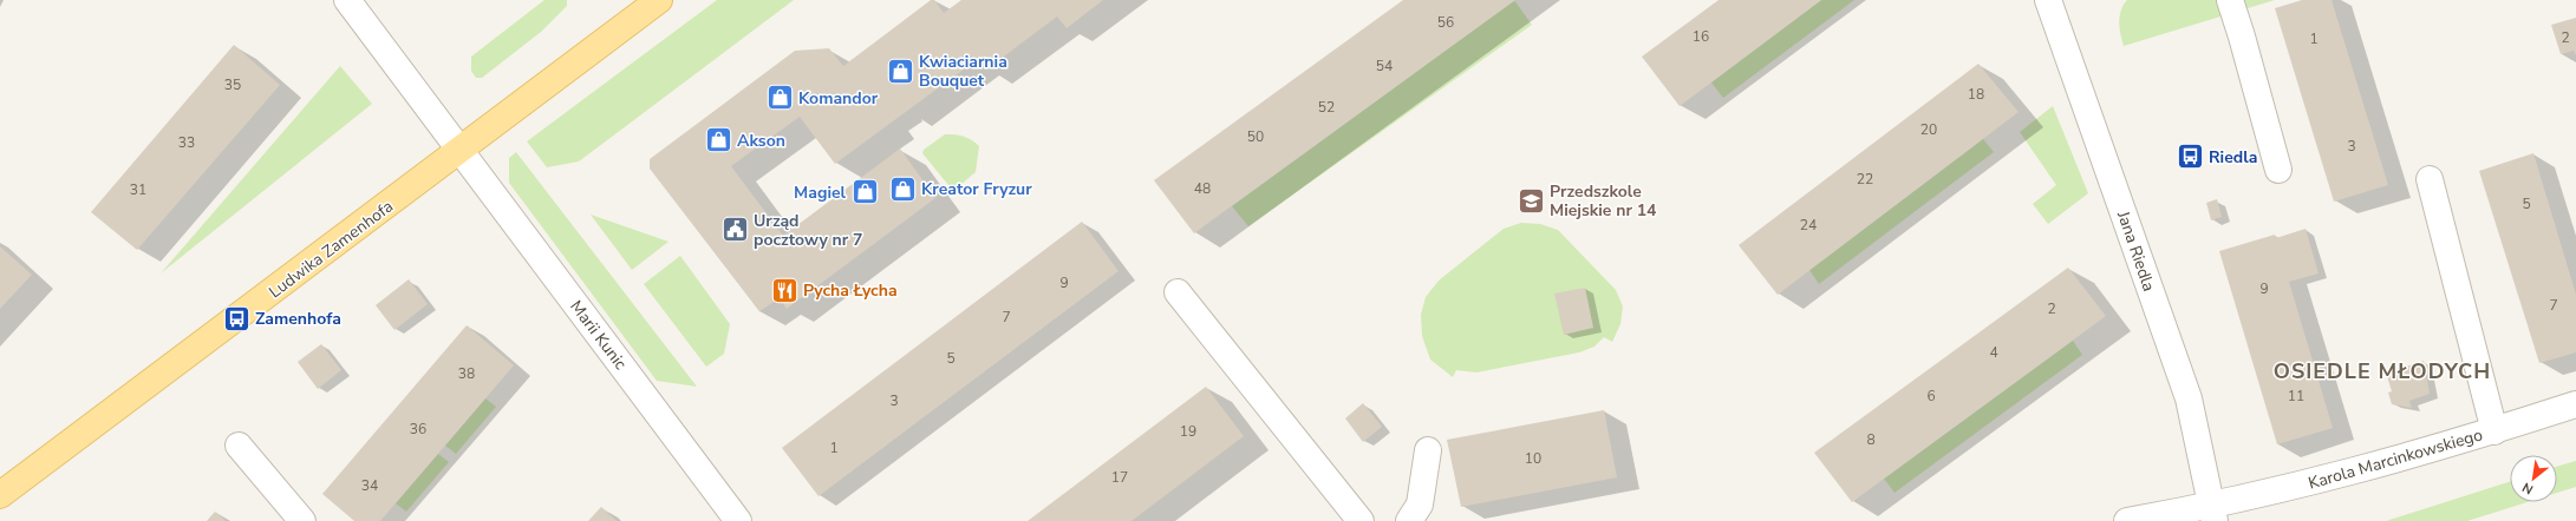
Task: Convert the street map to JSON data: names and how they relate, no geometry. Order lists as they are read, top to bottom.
{
  "streets": {
    "main road": ["Ludwika Zamenhofa"],
    "street": ["Jana Riedla", "Marii Kunic", "Karola Marcinkowskiego"]
  },
  "crossings": [
    ["Ludwika Zamenhofa", "Marii Kunic"],
    ["Jana Riedla", "Karola Marcinkowskiego"]
  ],
  "districts": ["OSIEDLE MŁODYCH"],
  "places": {
    "shop": [
      "Kwiaciarnia Bouquet",
      "Komandor",
      "Akson",
      "Kreator Fryzur",
      "Magiel"
    ],
    "bus stop": ["Riedla", "Zamenhofa"],
    "school or university": ["Przedszkole Miejskie nr 14"],
    "public building": ["Urząd pocztowy nr 7"],
    "restaurant": ["Pycha Łycha"]
  },
  "house_numbers": [
    "56",
    "16",
    "2",
    "1",
    "54",
    "35",
    "18",
    "52",
    "20",
    "50",
    "33",
    "3",
    "22",
    "48",
    "31",
    "5",
    "24",
    "9",
    "9",
    "7",
    "2",
    "7",
    "4",
    "5",
    "38",
    "6",
    "11",
    "3",
    "36",
    "19",
    "8",
    "1",
    "10",
    "17",
    "34"
  ],
  "north": "bottom left"
}
